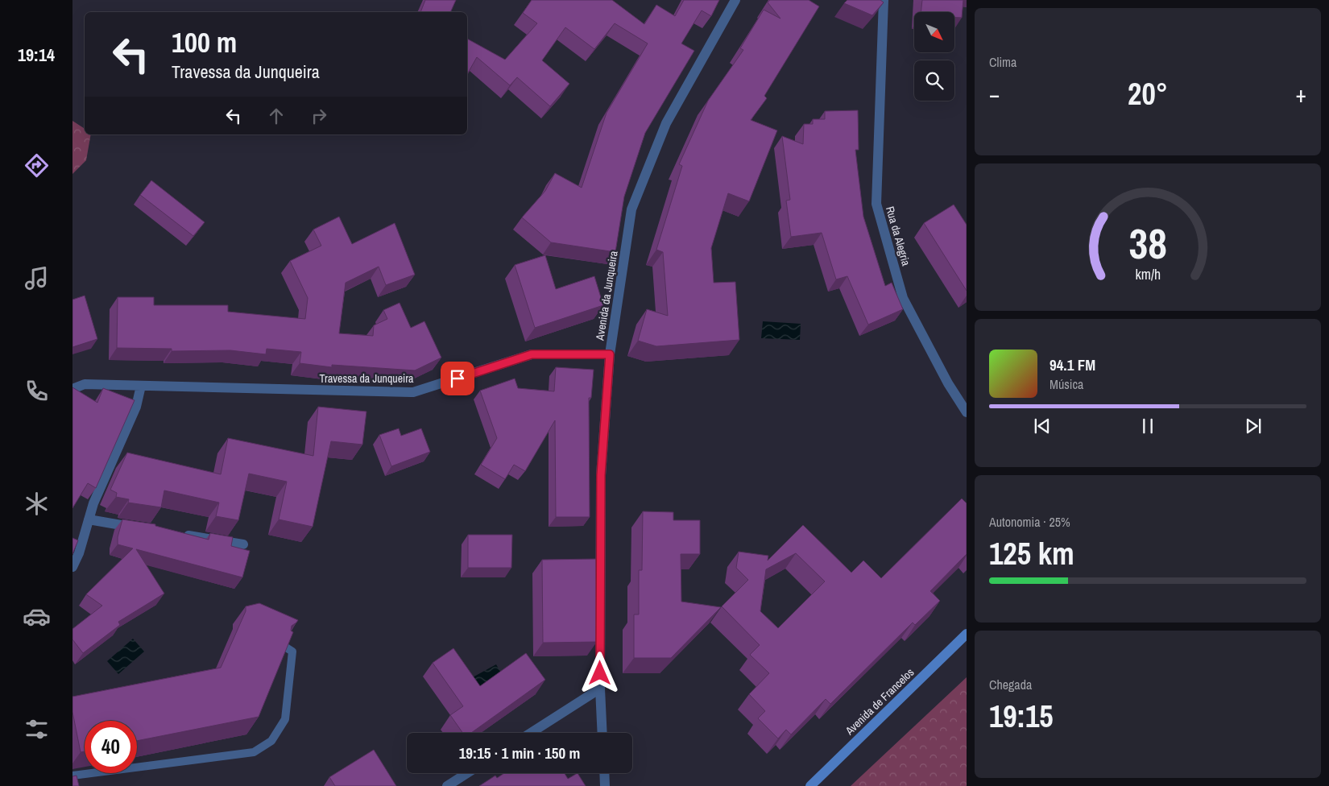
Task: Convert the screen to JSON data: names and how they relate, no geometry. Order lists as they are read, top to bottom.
{
  "streets": {
    "main road": ["Avenida de Francelos"],
    "street": ["Rua da Alegria", "Avenida da Junqueira", "Travessa da Junqueira"]
  },
  "crossings": [
    ["Avenida da Junqueira", "Travessa da Junqueira"]
  ],
  "north": "bottom right",
  "page": {
    "tabs": "19:14",
    "tile": [
      "Clima",
      ["Autonomia · 25%", "125 km"],
      ["Chegada", "19:15"]
    ],
    "turn": ["100 m", "Travessa da Junqueira"],
    "heat": ["−", "20°", "+"],
    "song": ["94.1 FM", "Música"],
    "limit": "40",
    "trip": "19:15 · 1 min · 150 m",
    "gauge": ["38", "km/h"]
  }
}
